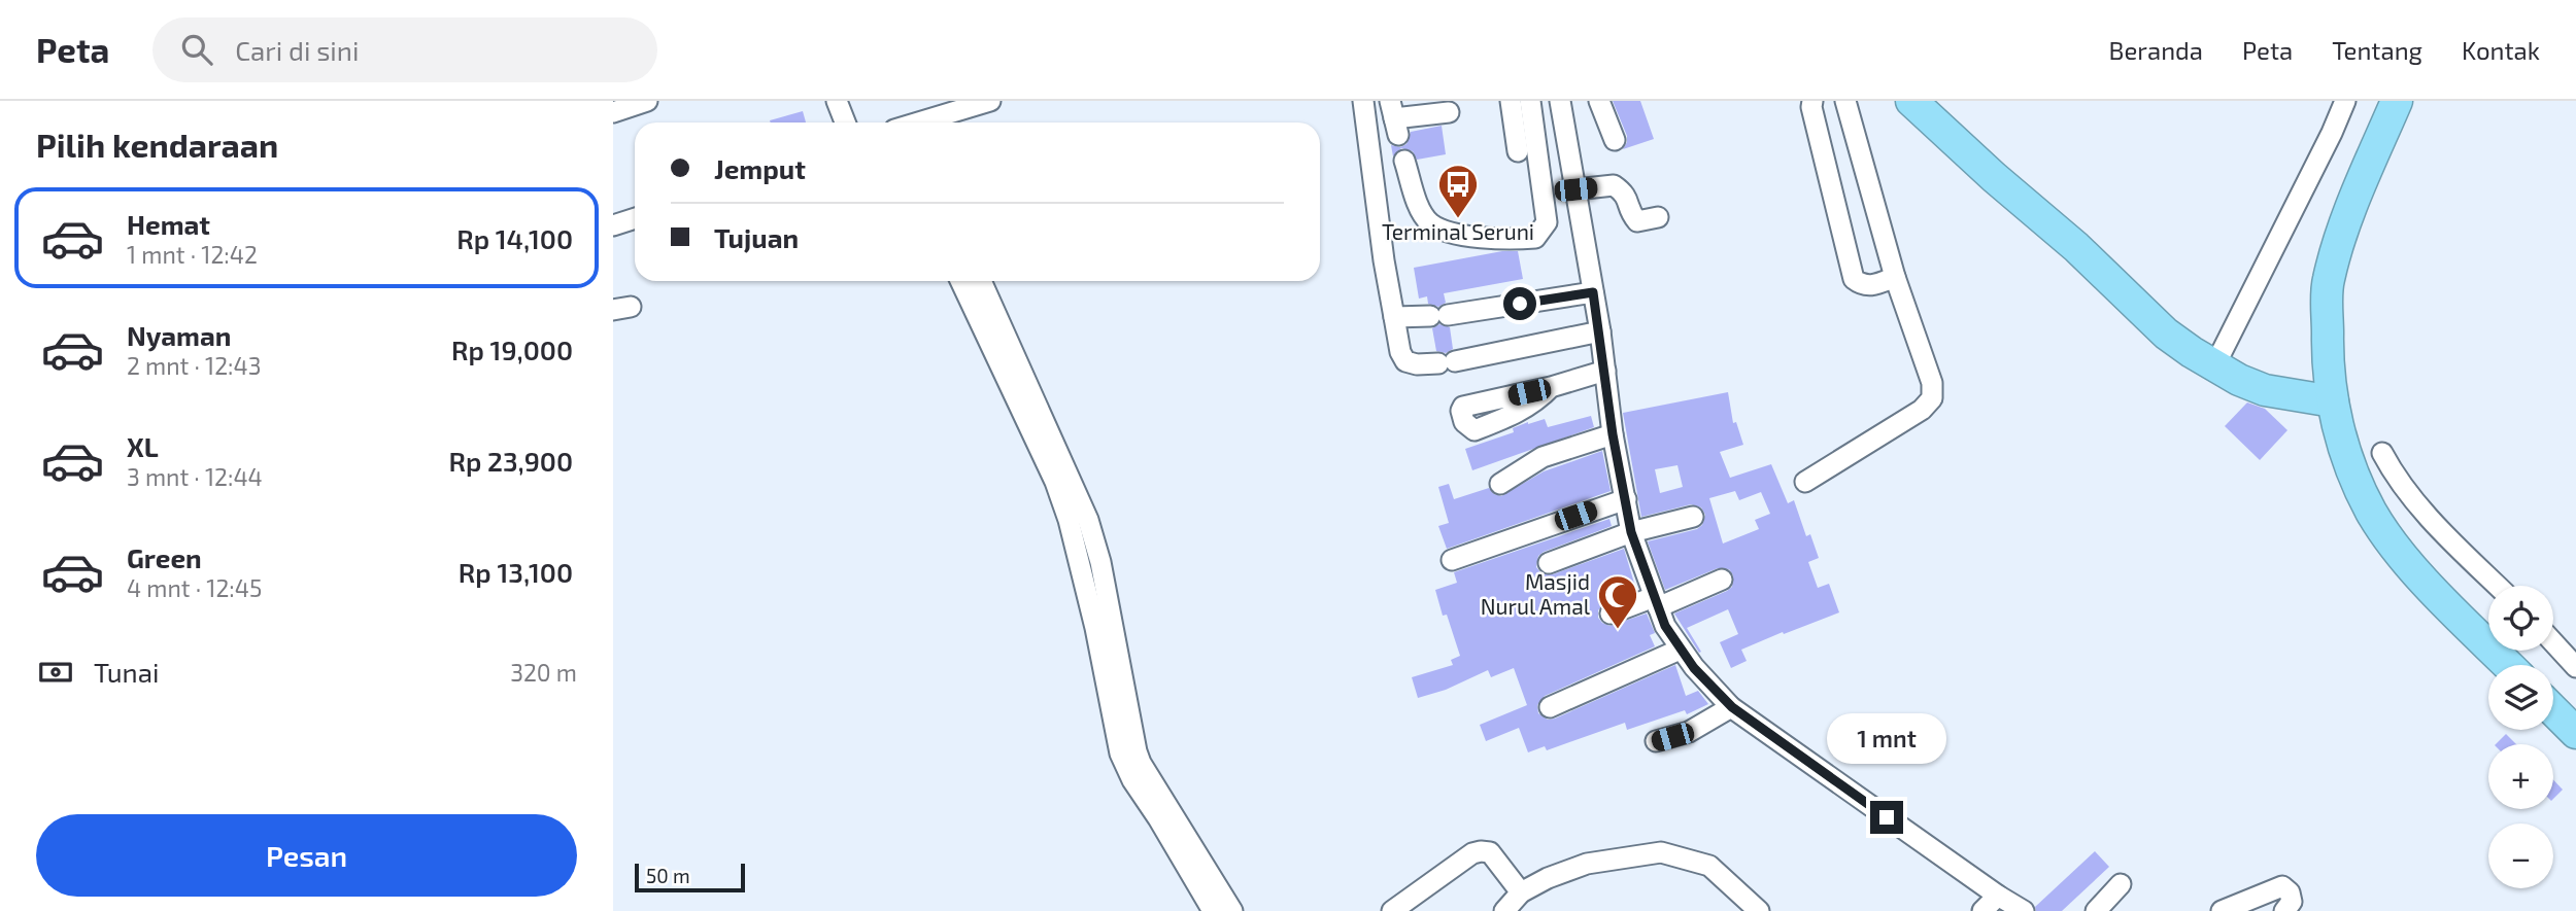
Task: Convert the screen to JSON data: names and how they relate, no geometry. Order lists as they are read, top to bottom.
{
  "places": {
    "bus stop": ["Terminal Seruni"],
    "mosque": ["Masjid Nurul Amal"]
  },
  "scale_bar": "50 m",
  "page": {
    "header": "Peta",
    "search": "Cari di sini",
    "nav": [
      "Beranda",
      "Peta",
      "Tentang",
      "Kontak"
    ],
    "heading": "Pilih kendaraan",
    "banner": ["Jemput", "Tujuan"],
    "list": [
      {
        "name": "Hemat",
        "note": "1 mnt · 12:42",
        "value": "Rp 14,100"
      },
      {
        "name": "Nyaman",
        "note": "2 mnt · 12:43",
        "value": "Rp 19,000"
      },
      {
        "name": "XL",
        "note": "3 mnt · 12:44",
        "value": "Rp 23,900"
      },
      {
        "name": "Green",
        "note": "4 mnt · 12:45",
        "value": "Rp 13,100"
      }
    ],
    "map_buttons": ["+", "−"],
    "pay": ["Tunai", "320 m"],
    "bubble": "1 mnt",
    "buttons": "Pesan",
    "scale": "50 m"
  }
}
